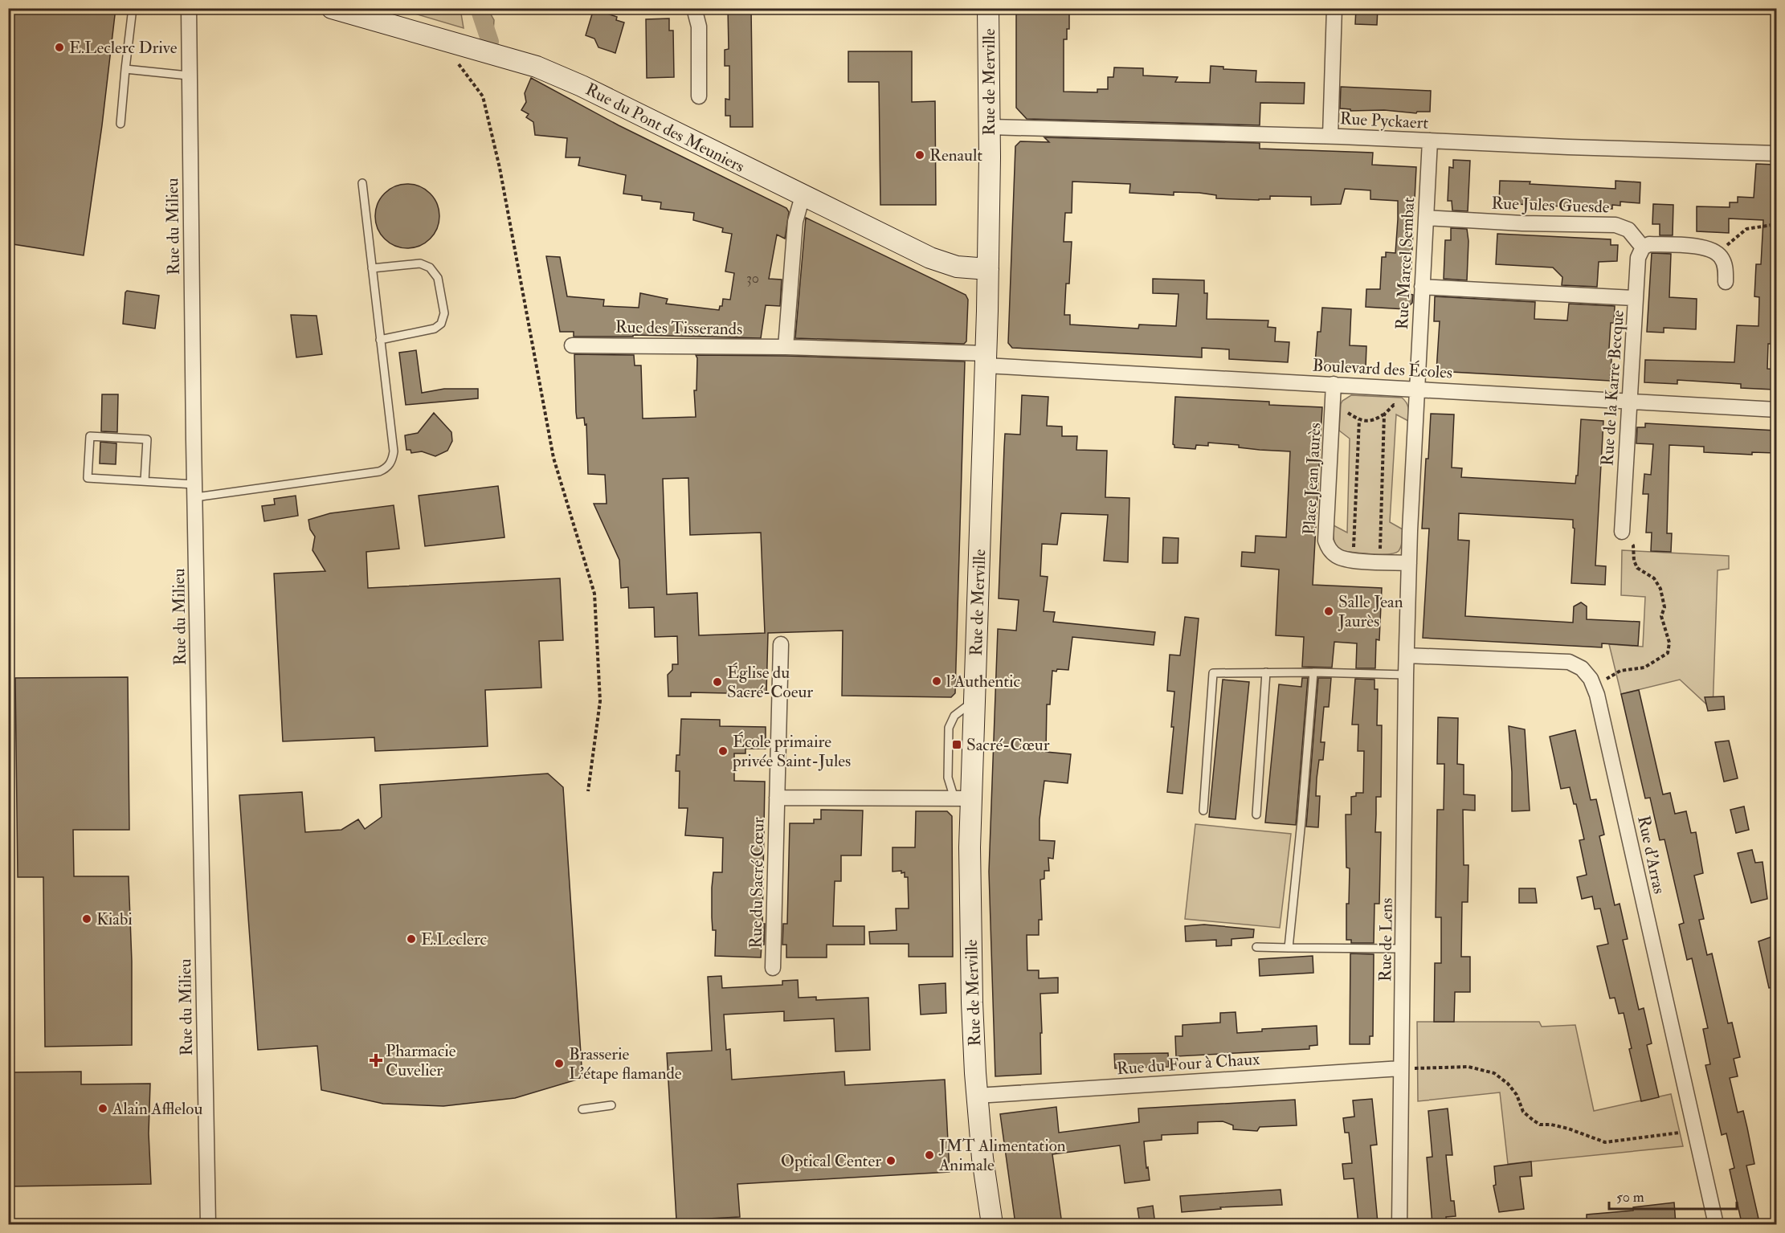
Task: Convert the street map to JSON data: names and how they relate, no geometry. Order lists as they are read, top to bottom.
{
  "streets": {
    "street": [
      "Rue de Merville",
      "Rue Pyckaert",
      "Rue du Pont des Meuniers",
      "Rue Jules Guesde",
      "Rue du Milieu",
      "Rue Marcel Sembat",
      "Rue des Tisserands",
      "Boulevard des Écoles",
      "Rue de la Karre Becque",
      "Place Jean Jaurès",
      "Rue d'Arras",
      "Rue du Sacré Cœur",
      "Rue de Lens",
      "Rue du Four à Chaux"
    ]
  },
  "crossings": [
    ["Rue de Merville", "Rue Pyckaert"],
    ["Rue de Merville", "Rue du Pont des Meuniers"],
    ["Rue de Merville", "Rue des Tisserands"],
    ["Rue de Merville", "Boulevard des Écoles"],
    ["Rue de Merville", "Rue du Sacré Cœur"],
    ["Rue de Merville", "Rue du Four à Chaux"],
    ["Rue Pyckaert", "Rue Marcel Sembat"],
    ["Rue Jules Guesde", "Rue Marcel Sembat"],
    ["Rue Jules Guesde", "Rue de la Karre Becque"],
    ["Rue Marcel Sembat", "Boulevard des Écoles"],
    ["Rue des Tisserands", "Boulevard des Écoles"],
    ["Boulevard des Écoles", "Rue de la Karre Becque"],
    ["Boulevard des Écoles", "Place Jean Jaurès"],
    ["Rue d'Arras", "Rue de Lens"],
    ["Rue de Lens", "Rue du Four à Chaux"]
  ],
  "places": {
    "other": [
      "E.Leclerc Drive",
      "Renault",
      "Salle Jean Jaurès",
      "l’Authentic",
      "Église du Sacré-Coeur",
      "École primaire privée Saint-Jules",
      "Kiabi",
      "E.Leclerc",
      "Brasserie L'étape flamande",
      "Alain Afflelou",
      "JMT Alimentation Animale",
      "Optical Center"
    ],
    "transit": ["Sacré-Cœur"],
    "health": ["Pharmacie Cuvelier"]
  },
  "house_numbers": ["30"],
  "scale_bar": "50 m"
}
